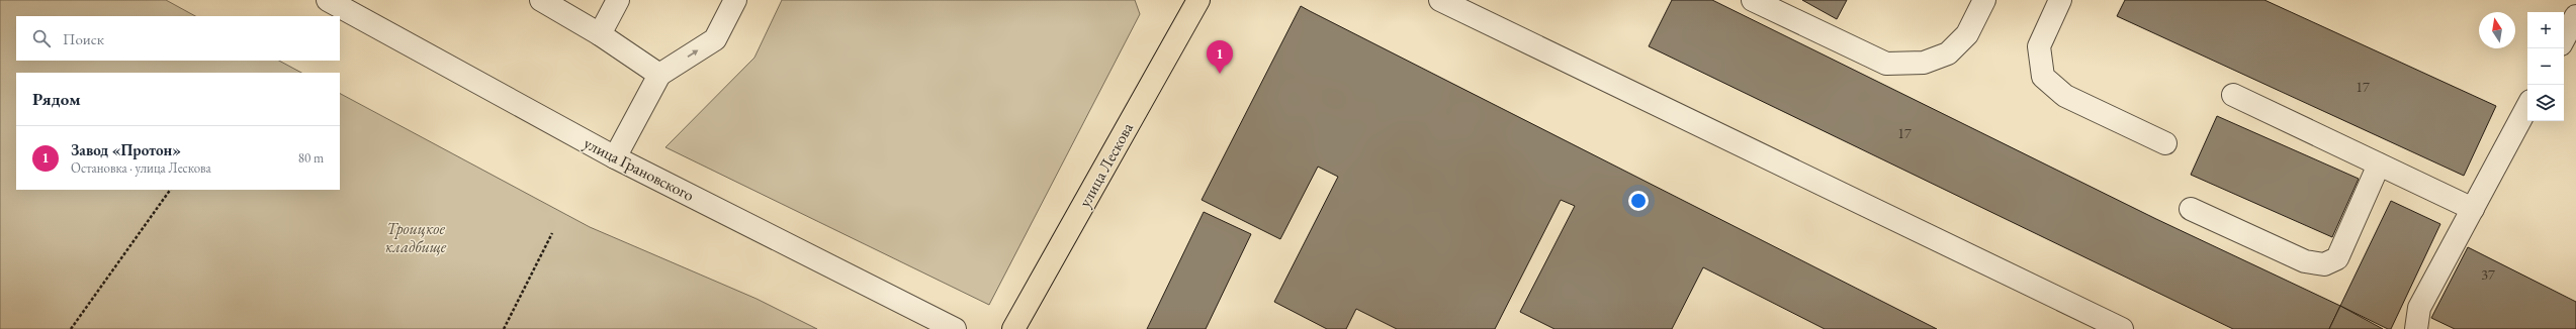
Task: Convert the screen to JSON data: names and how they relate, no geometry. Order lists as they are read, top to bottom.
{
  "streets": {
    "main road": ["улица Лескова"],
    "street": ["улица Грановского"]
  },
  "parks": ["Троицкое кладбище"],
  "house_numbers": ["17", "17", "37"],
  "north": "top",
  "page": {
    "map_buttons": ["+", "−"],
    "search": "Поиск",
    "pins": "1",
    "heading": "Рядом",
    "list": [
      {
        "mark": "1",
        "name": "Завод «Протон»",
        "note": "Остановка · улица Лескова",
        "value": "80 m"
      }
    ]
  }
}
